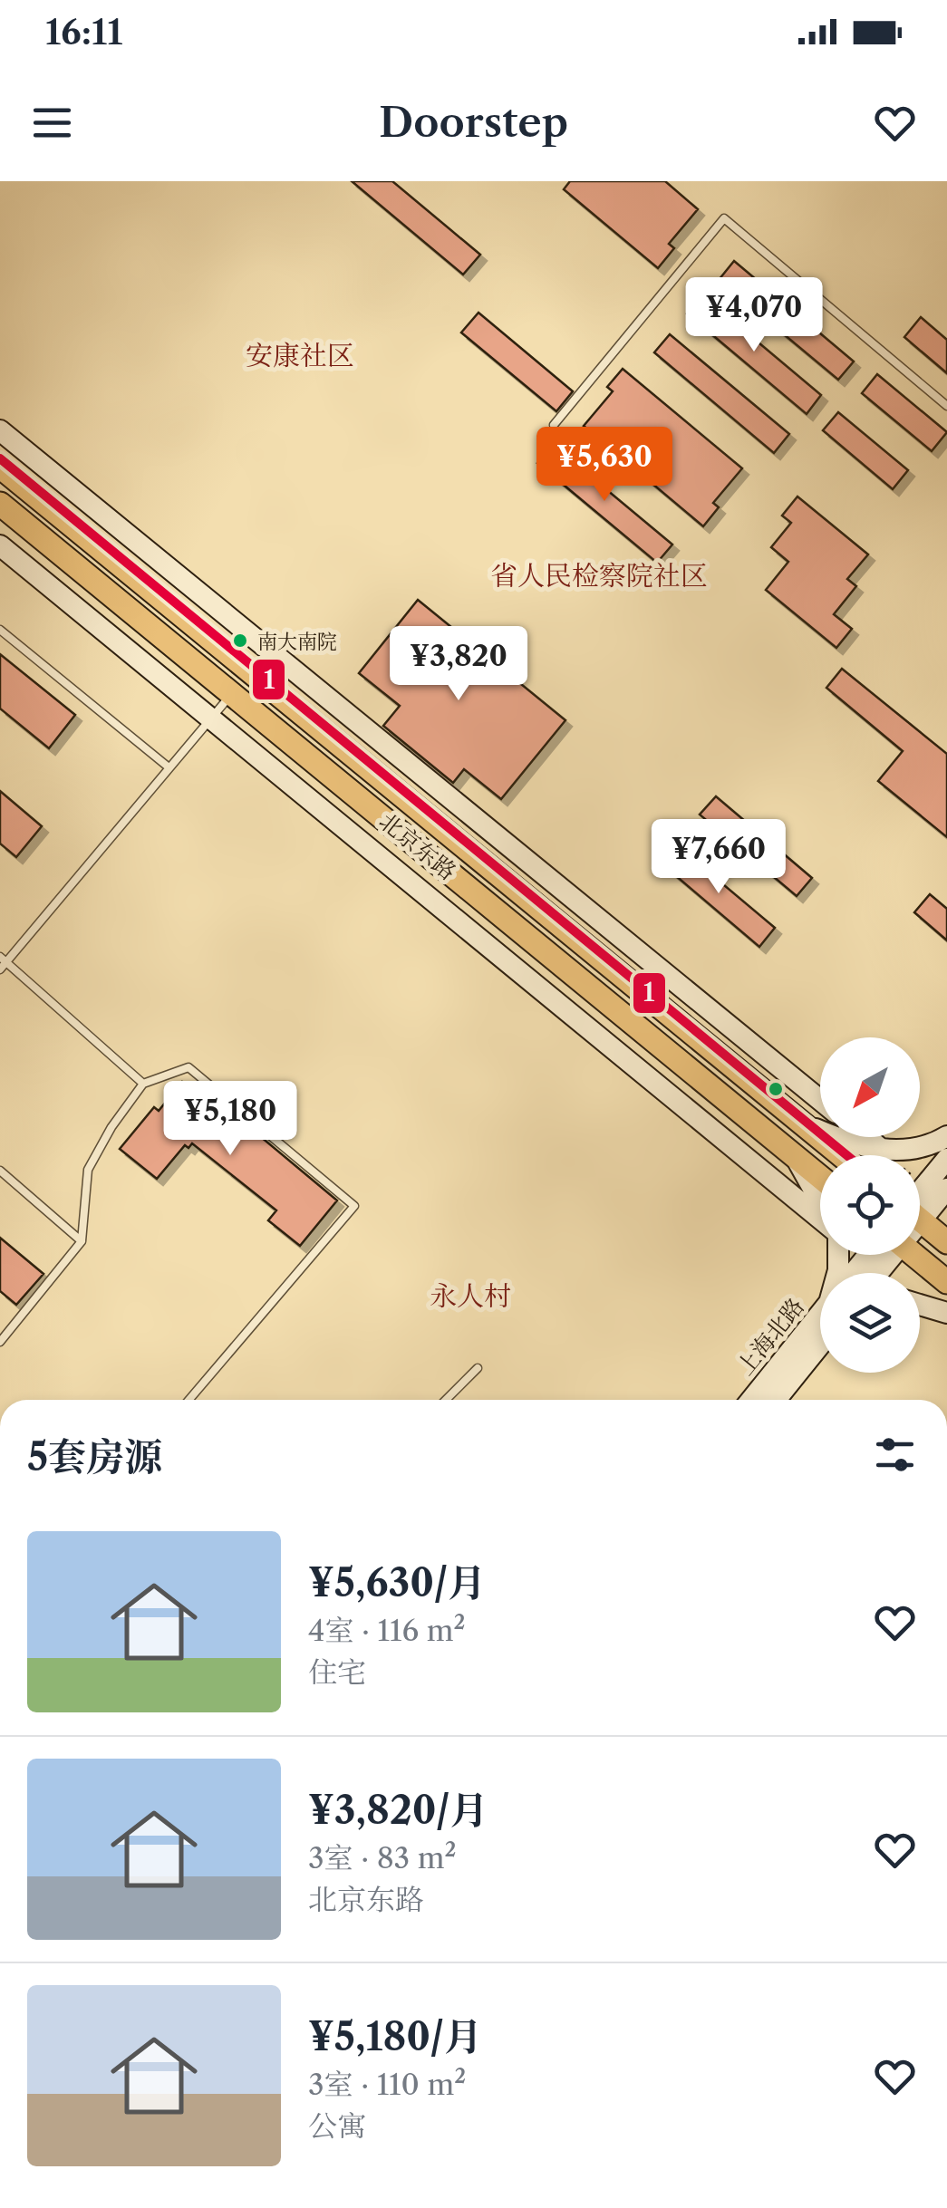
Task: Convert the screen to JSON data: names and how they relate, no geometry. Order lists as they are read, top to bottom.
{
  "streets": {
    "main road": ["北京东路", "上海北路"]
  },
  "districts": ["安康社区", "省人民检察院社区", "永人村"],
  "places": ["南大南院"],
  "lines": ["transit line 1"],
  "north": "bottom left",
  "page": {
    "status": "16:11",
    "header": "Doorstep",
    "price": [
      "¥4,070",
      "¥5,630",
      "¥3,820",
      "¥7,660",
      "¥5,180"
    ],
    "heading": "5套房源",
    "list": [
      {
        "name": "¥5,630/月",
        "note": "4室 · 116 m² · 住宅"
      },
      {
        "name": "¥3,820/月",
        "note": "3室 · 83 m² · 北京东路"
      },
      {
        "name": "¥5,180/月",
        "note": "3室 · 110 m² · 公寓"
      }
    ]
  }
}
